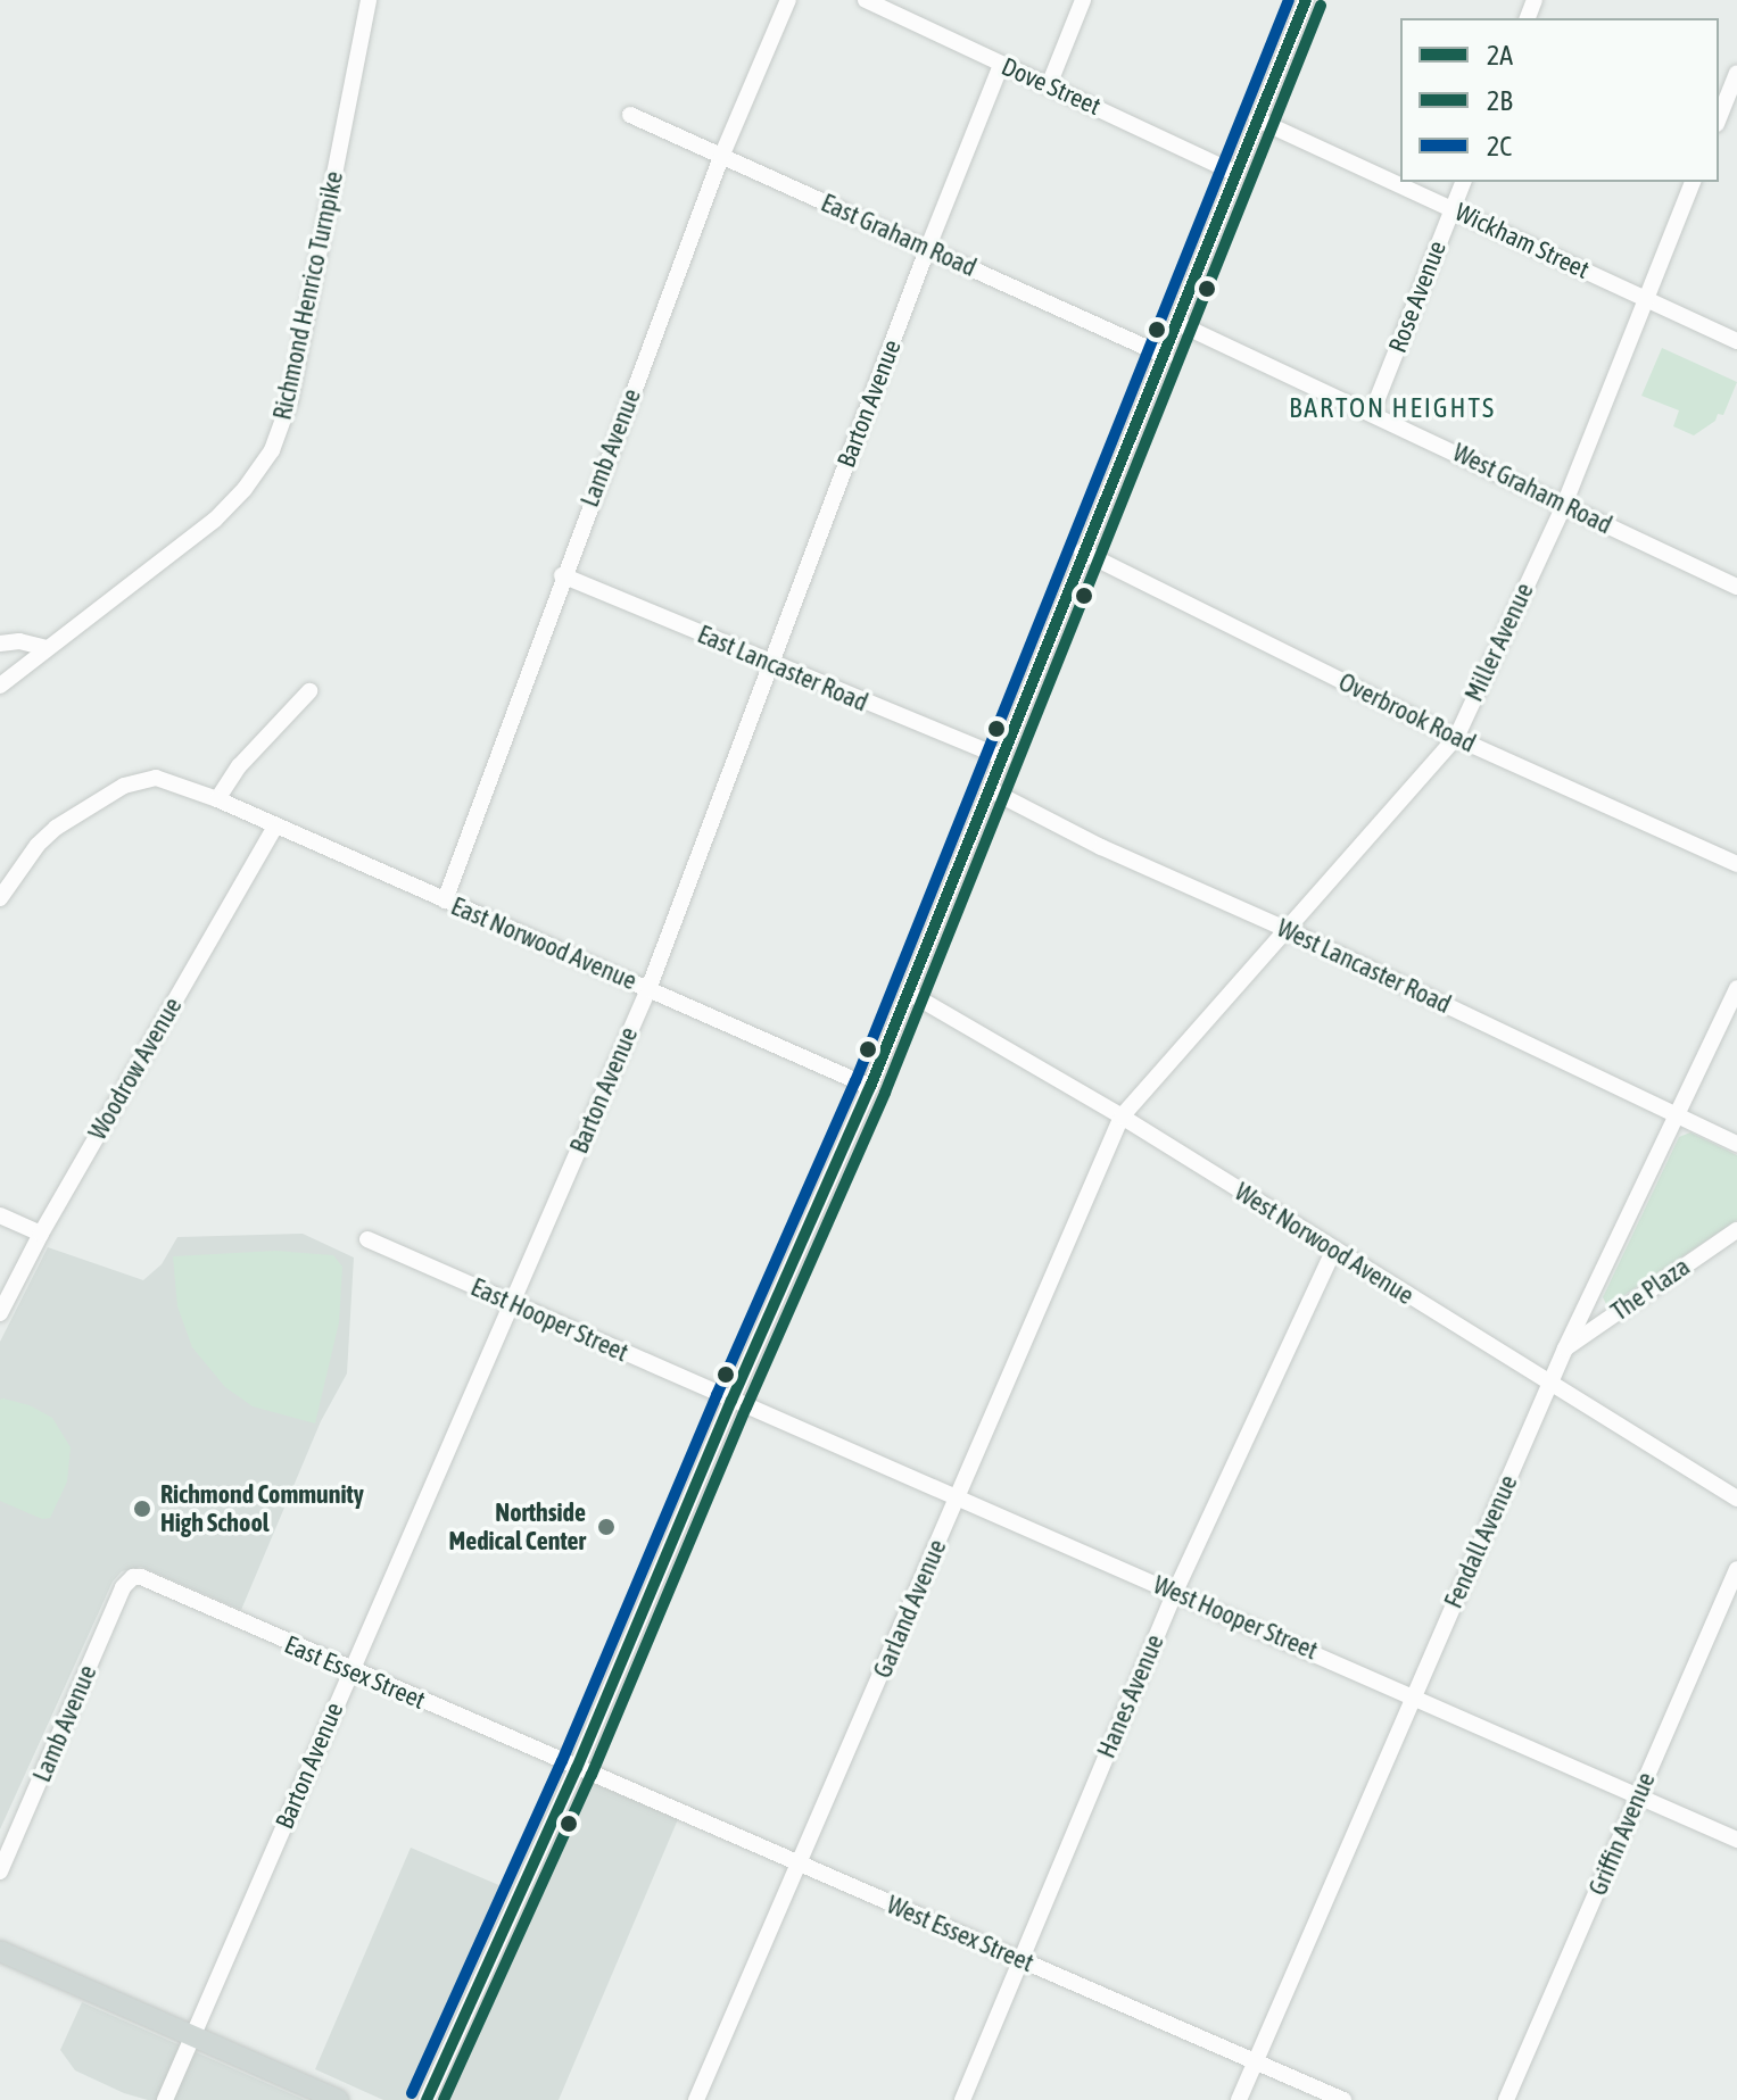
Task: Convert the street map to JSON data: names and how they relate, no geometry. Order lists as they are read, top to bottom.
{
  "streets": {
    "street": [
      "Dove Street",
      "East Graham Road",
      "Wickham Street",
      "Richmond Henrico Turnpike",
      "Rose Avenue",
      "Barton Avenue",
      "Lamb Avenue",
      "West Graham Road",
      "Miller Avenue",
      "East Lancaster Road",
      "Overbrook Road",
      "East Norwood Avenue",
      "West Lancaster Road",
      "Woodrow Avenue",
      "West Norwood Avenue",
      "The Plaza",
      "East Hooper Street",
      "Fendall Avenue",
      "Garland Avenue",
      "West Hooper Street",
      "East Essex Street",
      "Hanes Avenue",
      "Griffin Avenue",
      "West Essex Street"
    ]
  },
  "crossings": [
    ["Dove Street", "Barton Avenue"],
    ["East Graham Road", "Barton Avenue"],
    ["East Graham Road", "Lamb Avenue"],
    ["Wickham Street", "Rose Avenue"],
    ["Wickham Street", "Miller Avenue"],
    ["Rose Avenue", "West Graham Road"],
    ["Barton Avenue", "East Lancaster Road"],
    ["Barton Avenue", "East Norwood Avenue"],
    ["Barton Avenue", "East Hooper Street"],
    ["Barton Avenue", "East Essex Street"],
    ["Lamb Avenue", "East Lancaster Road"],
    ["Lamb Avenue", "East Norwood Avenue"],
    ["Lamb Avenue", "East Essex Street"],
    ["West Graham Road", "Miller Avenue"],
    ["Miller Avenue", "Overbrook Road"],
    ["Miller Avenue", "West Lancaster Road"],
    ["Miller Avenue", "West Norwood Avenue"],
    ["Miller Avenue", "Garland Avenue"],
    ["East Norwood Avenue", "Woodrow Avenue"],
    ["West Lancaster Road", "Fendall Avenue"],
    ["West Norwood Avenue", "Fendall Avenue"],
    ["West Norwood Avenue", "Garland Avenue"],
    ["West Norwood Avenue", "Hanes Avenue"],
    ["The Plaza", "Fendall Avenue"],
    ["East Hooper Street", "West Hooper Street"],
    ["Fendall Avenue", "West Hooper Street"],
    ["Fendall Avenue", "West Essex Street"],
    ["Garland Avenue", "West Hooper Street"],
    ["Garland Avenue", "West Essex Street"],
    ["West Hooper Street", "Hanes Avenue"],
    ["West Hooper Street", "Griffin Avenue"],
    ["East Essex Street", "West Essex Street"],
    ["Hanes Avenue", "West Essex Street"]
  ],
  "districts": ["BARTON HEIGHTS"],
  "places": ["Richmond Community High School", "Northside Medical Center"],
  "lines": ["transit line 2A", "transit line 2C", "transit line 2B"],
  "legend": ["2A", "2B", "2C"]
}
